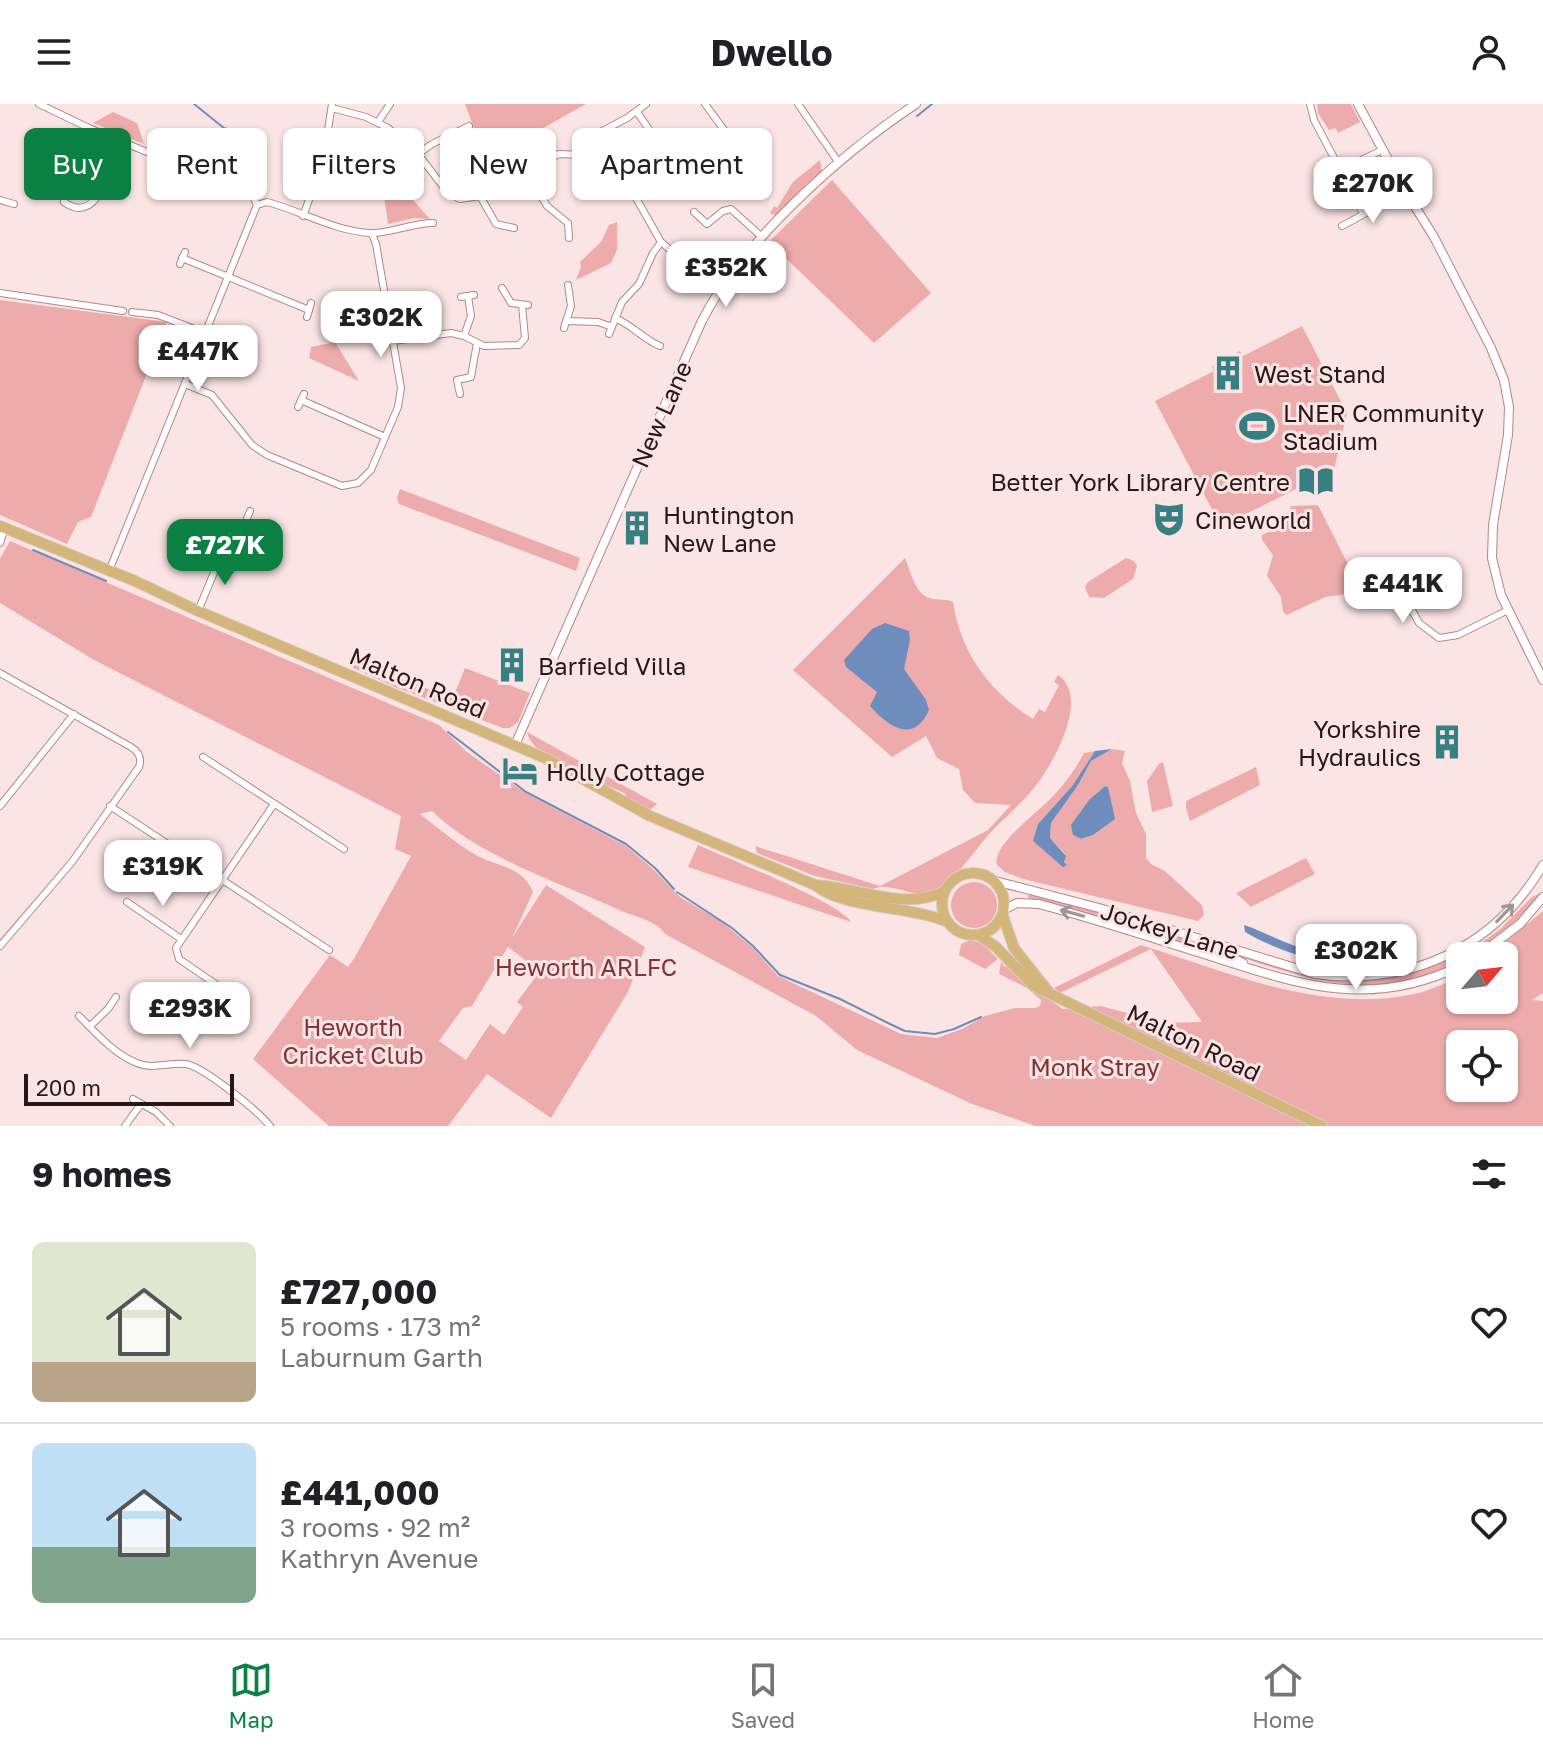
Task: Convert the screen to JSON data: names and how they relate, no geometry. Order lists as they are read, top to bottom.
{
  "streets": {
    "main road": ["Malton Road"],
    "street": ["New Lane", "Jockey Lane"]
  },
  "crossings": [
    ["New Lane", "Malton Road"],
    ["Malton Road", "Jockey Lane"]
  ],
  "parks": ["Heworth ARLFC", "Heworth Cricket Club", "Monk Stray"],
  "places": {
    "building": [
      "West Stand",
      "Huntington New Lane",
      "Barfield Villa",
      "Yorkshire Hydraulics"
    ],
    "sports": ["LNER Community Stadium"],
    "library": ["Better York Library Centre"],
    "theatre": ["Cineworld"],
    "hotel": ["Holly Cottage"]
  },
  "scale_bar": "200 m",
  "north": "top right",
  "page": {
    "header": "Dwello",
    "chip": [
      "Buy",
      "Rent",
      "Filters",
      "New",
      "Apartment"
    ],
    "price": [
      "£270K",
      "£352K",
      "£302K",
      "£447K",
      "£727K",
      "£441K",
      "£319K",
      "£302K",
      "£293K"
    ],
    "scale": "200 m",
    "heading": "9 homes",
    "list": [
      {
        "name": "£727,000",
        "note": "5 rooms · 173 m² · Laburnum Garth"
      },
      {
        "name": "£441,000",
        "note": "3 rooms · 92 m² · Kathryn Avenue"
      }
    ],
    "tabs": ["Map", "Saved", "Home"]
  }
}
